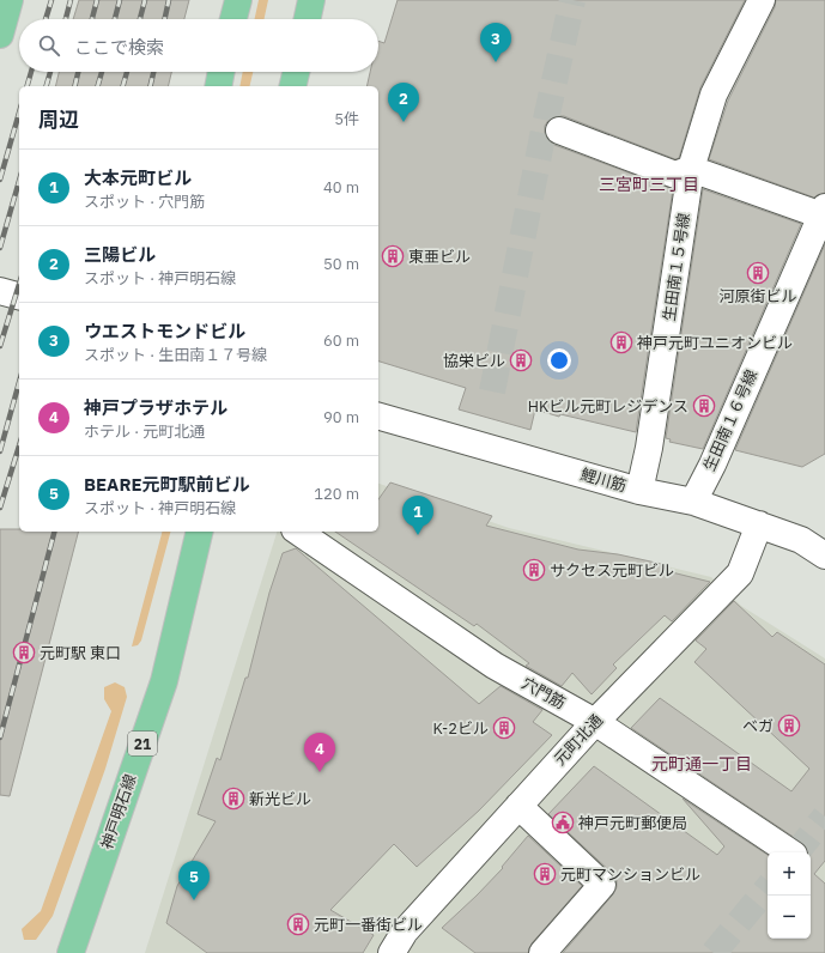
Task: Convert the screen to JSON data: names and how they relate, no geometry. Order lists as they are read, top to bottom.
{
  "streets": {
    "main road": ["21", "神戸明石線"],
    "street": [
      "生田南１５号線",
      "生田南１６号線",
      "鯉川筋",
      "穴門筋",
      "元町北通"
    ]
  },
  "crossings": [
    ["生田南１５号線", "鯉川筋"],
    ["生田南１６号線", "鯉川筋"],
    ["鯉川筋", "元町北通"],
    ["穴門筋", "元町北通"]
  ],
  "districts": ["三宮町三丁目", "元町通一丁目"],
  "places": {
    "building": [
      "東亜ビル",
      "河原街ビル",
      "神戸元町ユニオンビル",
      "協栄ビル",
      "HKビル元町レジデンス",
      "サクセス元町ビル",
      "元町駅 東口",
      "ベガ",
      "K-2ビル",
      "新光ビル",
      "元町マンションビル",
      "元町一番街ビル"
    ],
    "public building": ["神戸元町郵便局"]
  },
  "page": {
    "search": "ここで検索",
    "pins": [
      "3",
      "2",
      "1",
      "4",
      "5"
    ],
    "heading": ["周辺", "5件"],
    "list": [
      {
        "mark": "1",
        "name": "大本元町ビル",
        "note": "スポット · 穴門筋",
        "value": "40 m"
      },
      {
        "mark": "2",
        "name": "三陽ビル",
        "note": "スポット · 神戸明石線",
        "value": "50 m"
      },
      {
        "mark": "3",
        "name": "ウエストモンドビル",
        "note": "スポット · 生田南１７号線",
        "value": "60 m"
      },
      {
        "mark": "4",
        "name": "神戸プラザホテル",
        "note": "ホテル · 元町北通",
        "value": "90 m"
      },
      {
        "mark": "5",
        "name": "BEARE元町駅前ビル",
        "note": "スポット · 神戸明石線",
        "value": "120 m"
      }
    ],
    "map_buttons": ["+", "−"]
  }
}
